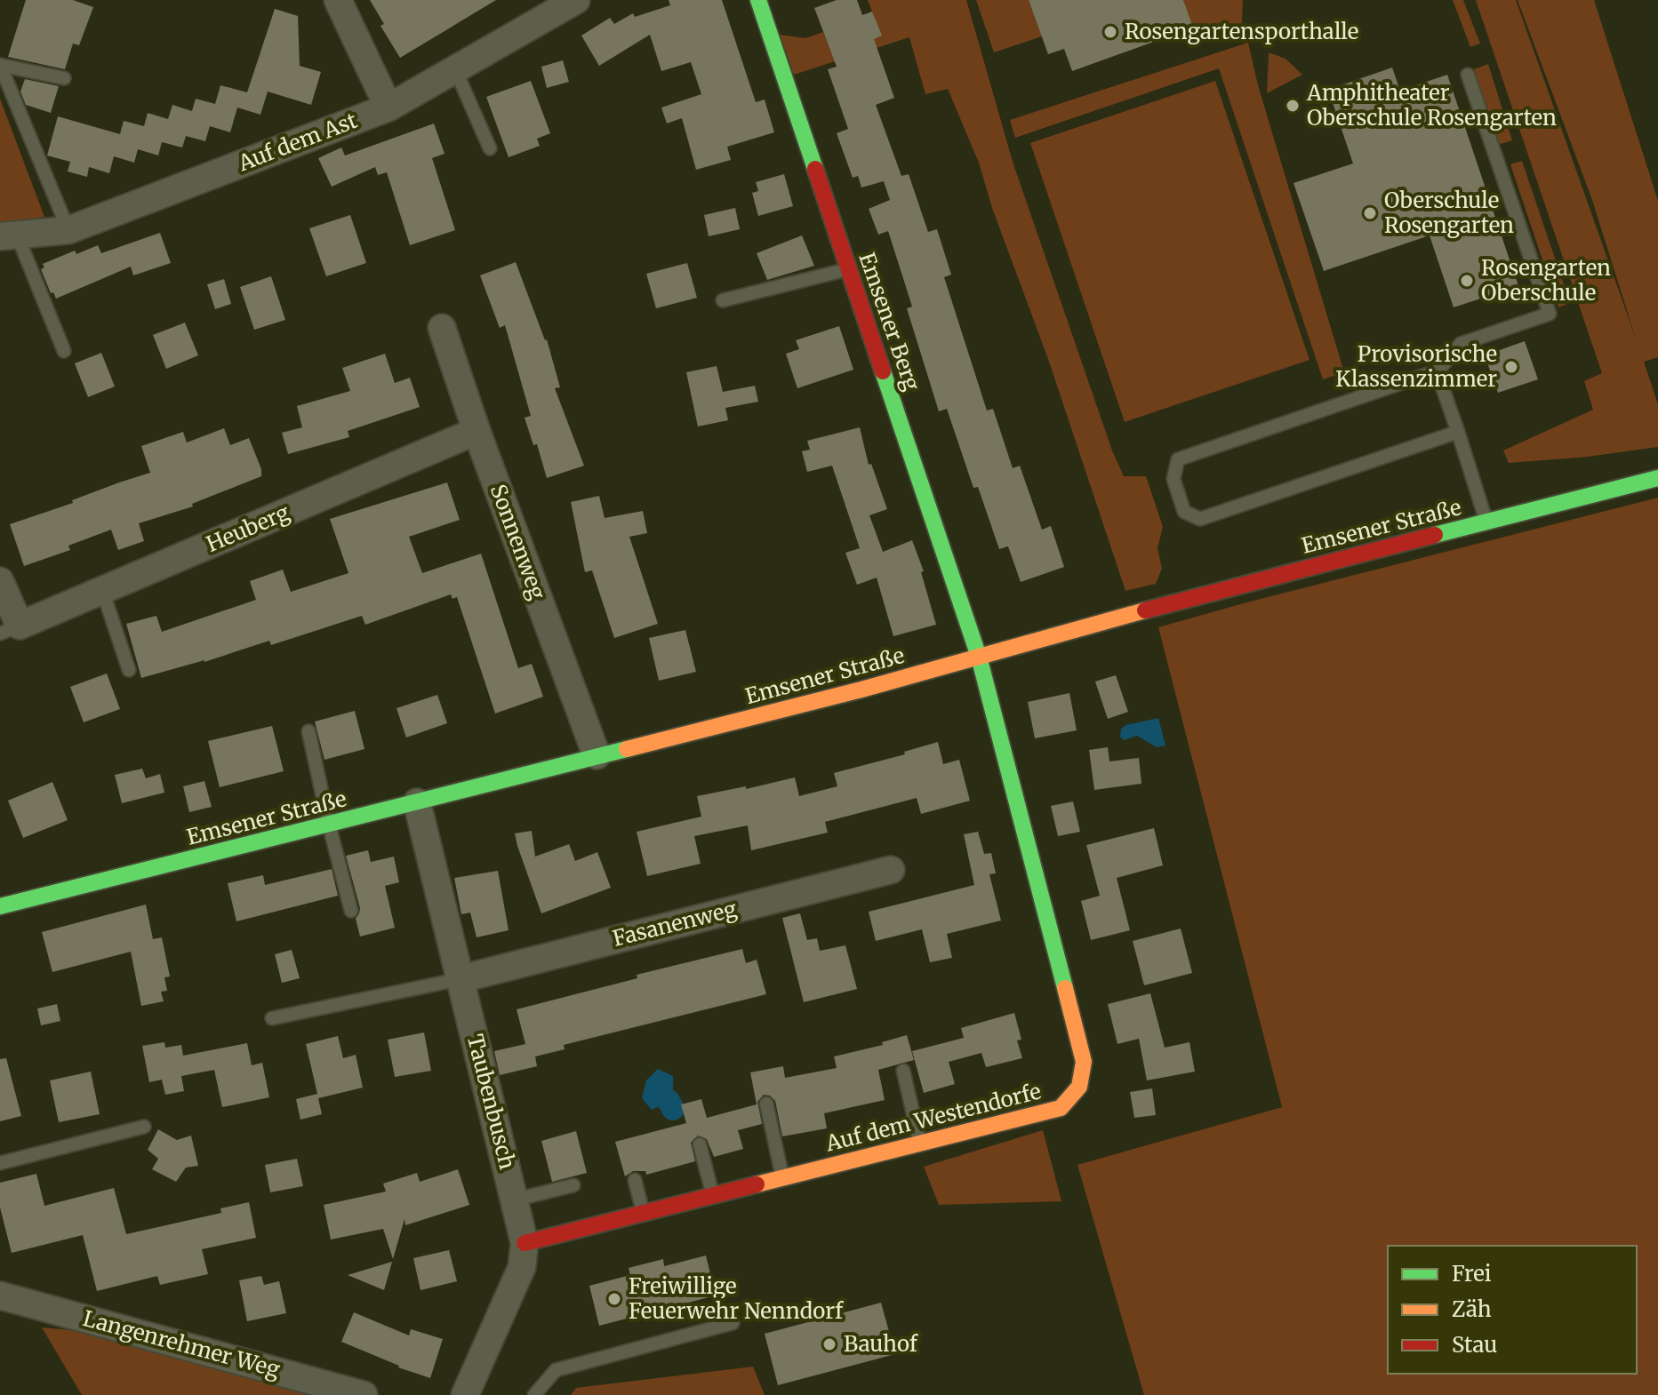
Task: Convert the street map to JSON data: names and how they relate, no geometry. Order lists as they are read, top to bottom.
{
  "streets": {
    "street": [
      "Auf dem Ast",
      "Emsener Berg",
      "Emsener Straße",
      "Heuberg",
      "Sonnenweg",
      "Fasanenweg",
      "Taubenbusch",
      "Auf dem Westendorfe",
      "Langenrehmer Weg"
    ]
  },
  "crossings": [
    ["Emsener Berg", "Emsener Straße"],
    ["Emsener Berg", "Auf dem Westendorfe"],
    ["Emsener Straße", "Sonnenweg"],
    ["Emsener Straße", "Taubenbusch"],
    ["Emsener Straße", "Auf dem Westendorfe"],
    ["Heuberg", "Sonnenweg"],
    ["Fasanenweg", "Taubenbusch"],
    ["Taubenbusch", "Auf dem Westendorfe"]
  ],
  "places": [
    "Rosengartensporthalle",
    "Amphitheater Oberschule Rosengarten",
    "Oberschule Rosengarten",
    "Rosengarten Oberschule",
    "Provisorische Klassenzimmer",
    "Freiwillige Feuerwehr Nenndorf",
    "Bauhof"
  ],
  "legend": ["Frei", "Zäh", "Stau"]
}
